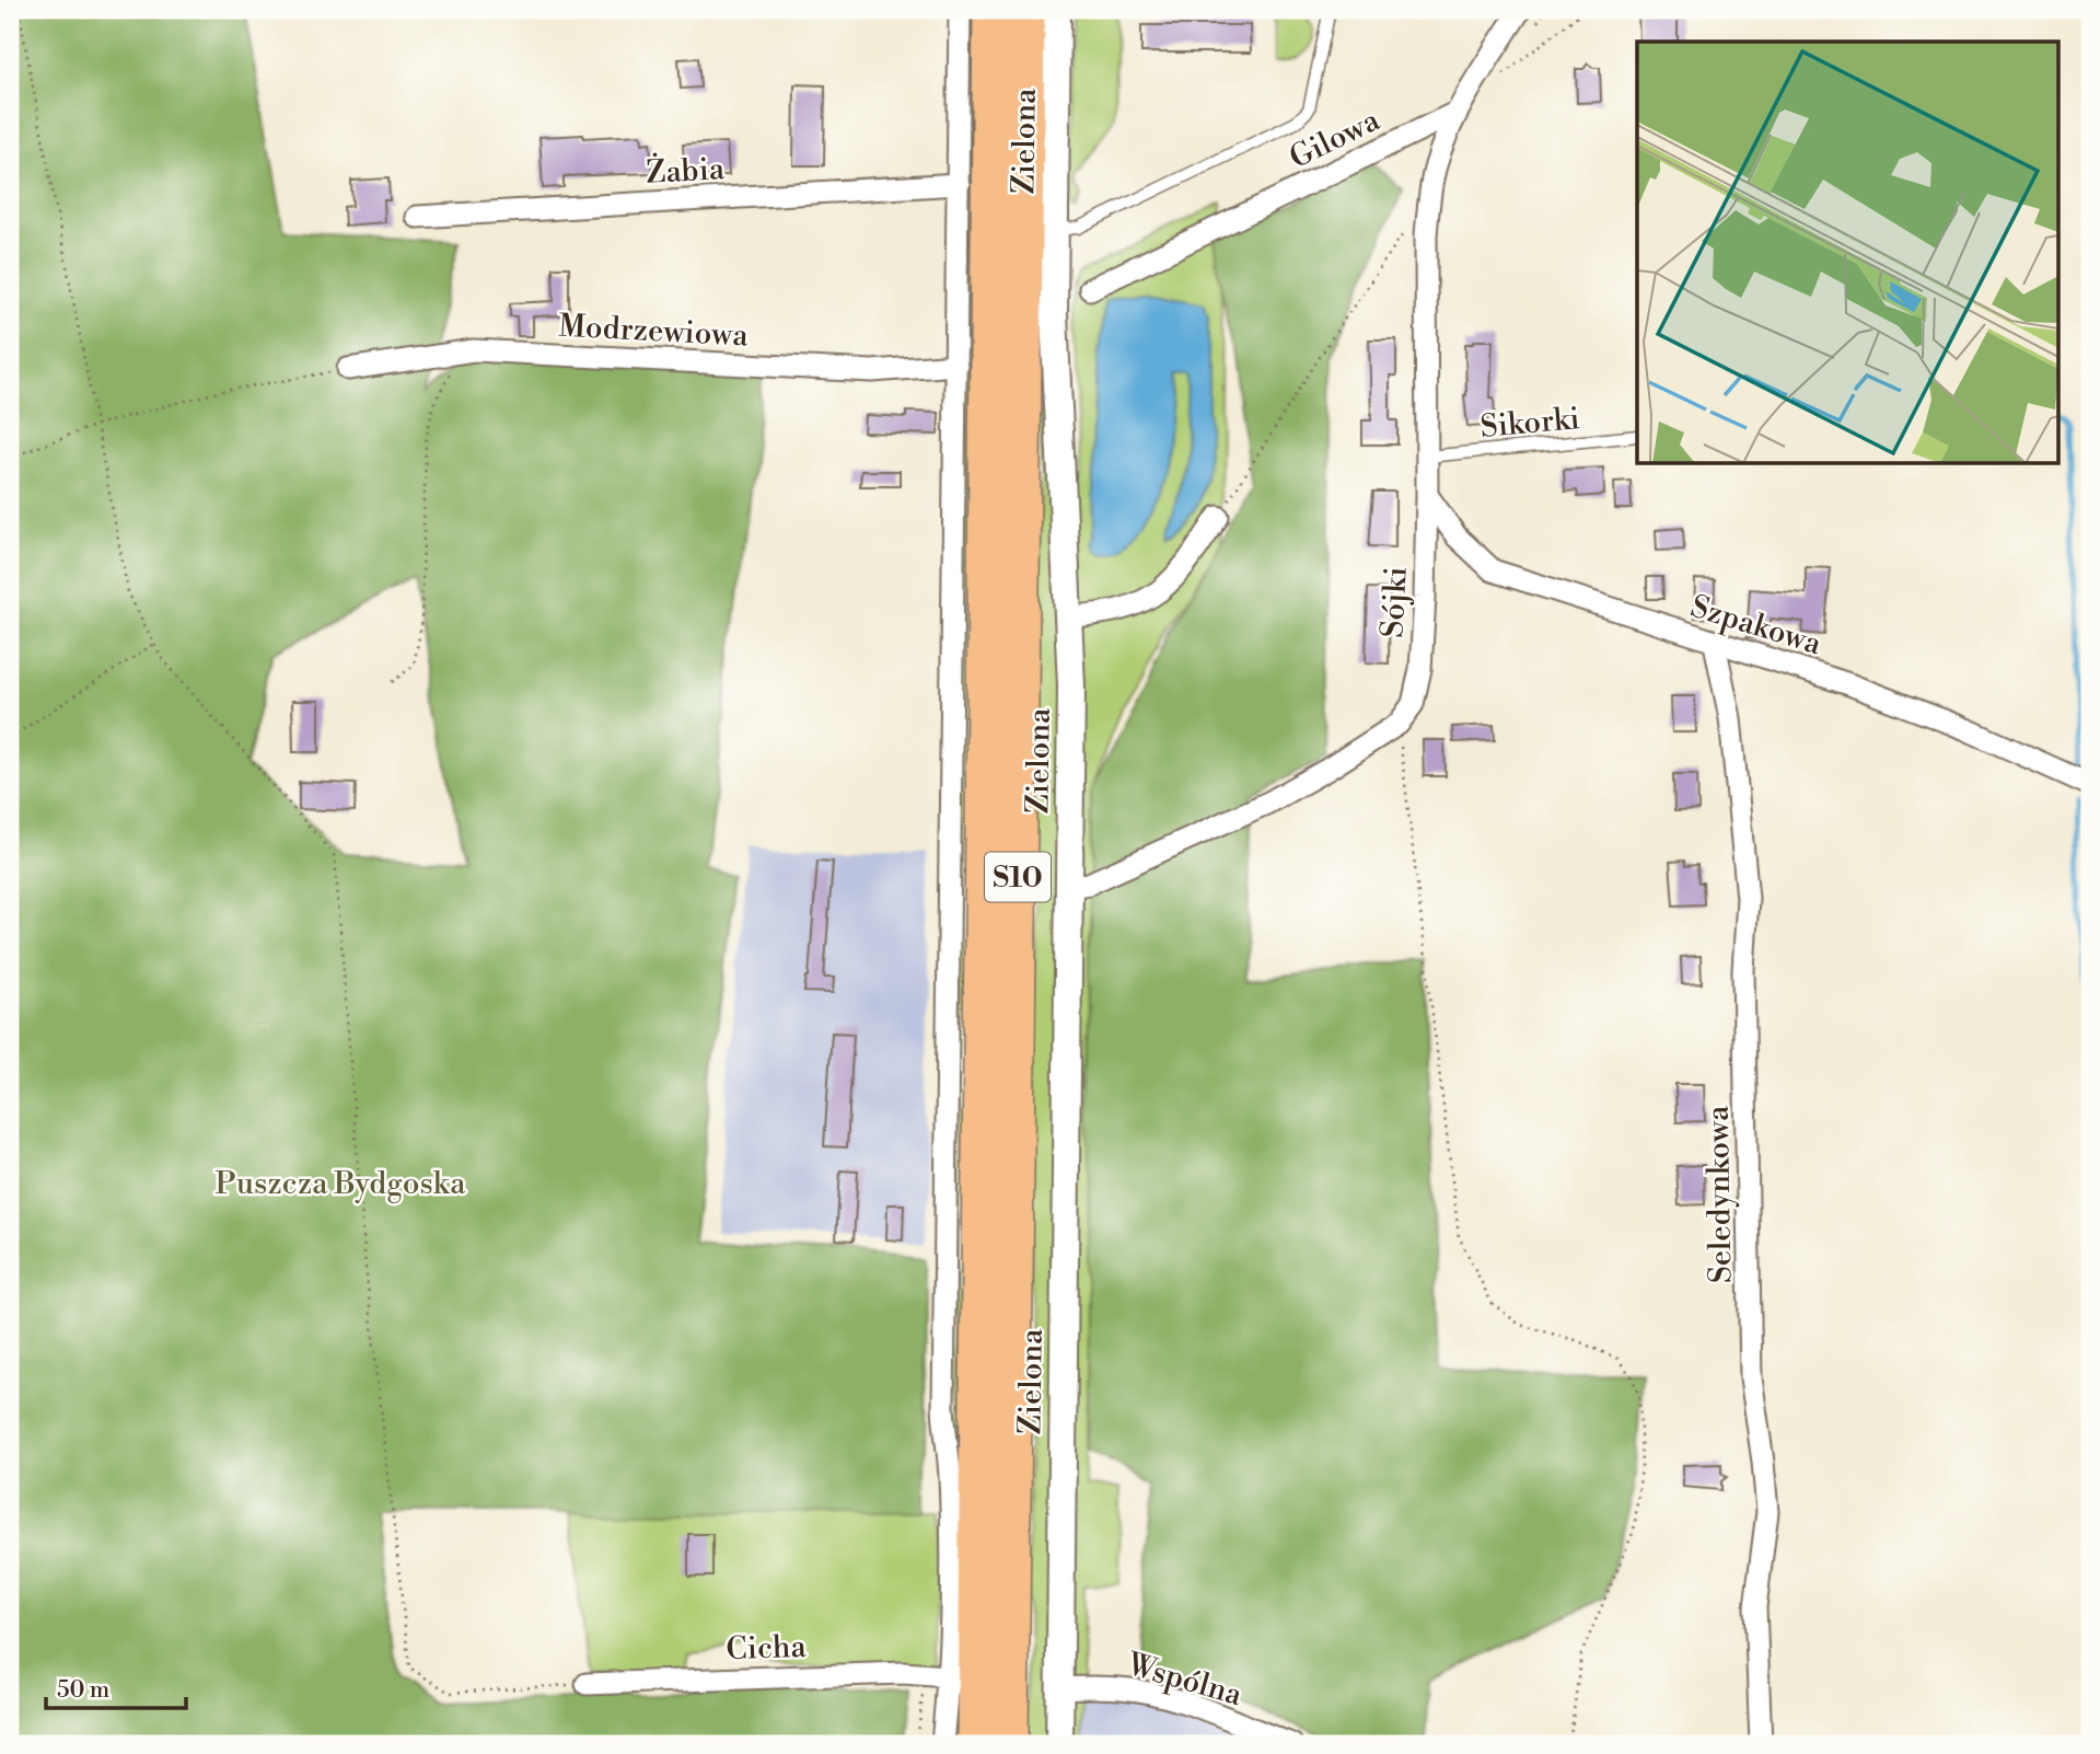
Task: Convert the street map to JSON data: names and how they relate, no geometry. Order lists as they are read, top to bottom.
{
  "streets": {
    "highway": ["S10"],
    "street": [
      "Gilowa",
      "Zielona",
      "Żabia",
      "Modrzewiowa",
      "Sójki",
      "Szpakowa",
      "Seledynkowa",
      "Cicha",
      "Wspólna"
    ],
    "lane": ["Sikorki"]
  },
  "crossings": [
    ["Gilowa", "Sójki"],
    ["Zielona", "Żabia"],
    ["Zielona", "Modrzewiowa"],
    ["Zielona", "Cicha"],
    ["Zielona", "Wspólna"],
    ["Sikorki", "Sójki"],
    ["Sójki", "Szpakowa"],
    ["Szpakowa", "Seledynkowa"]
  ],
  "parks": ["Puszcza Bydgoska"],
  "scale_bar": "50 m"
}
